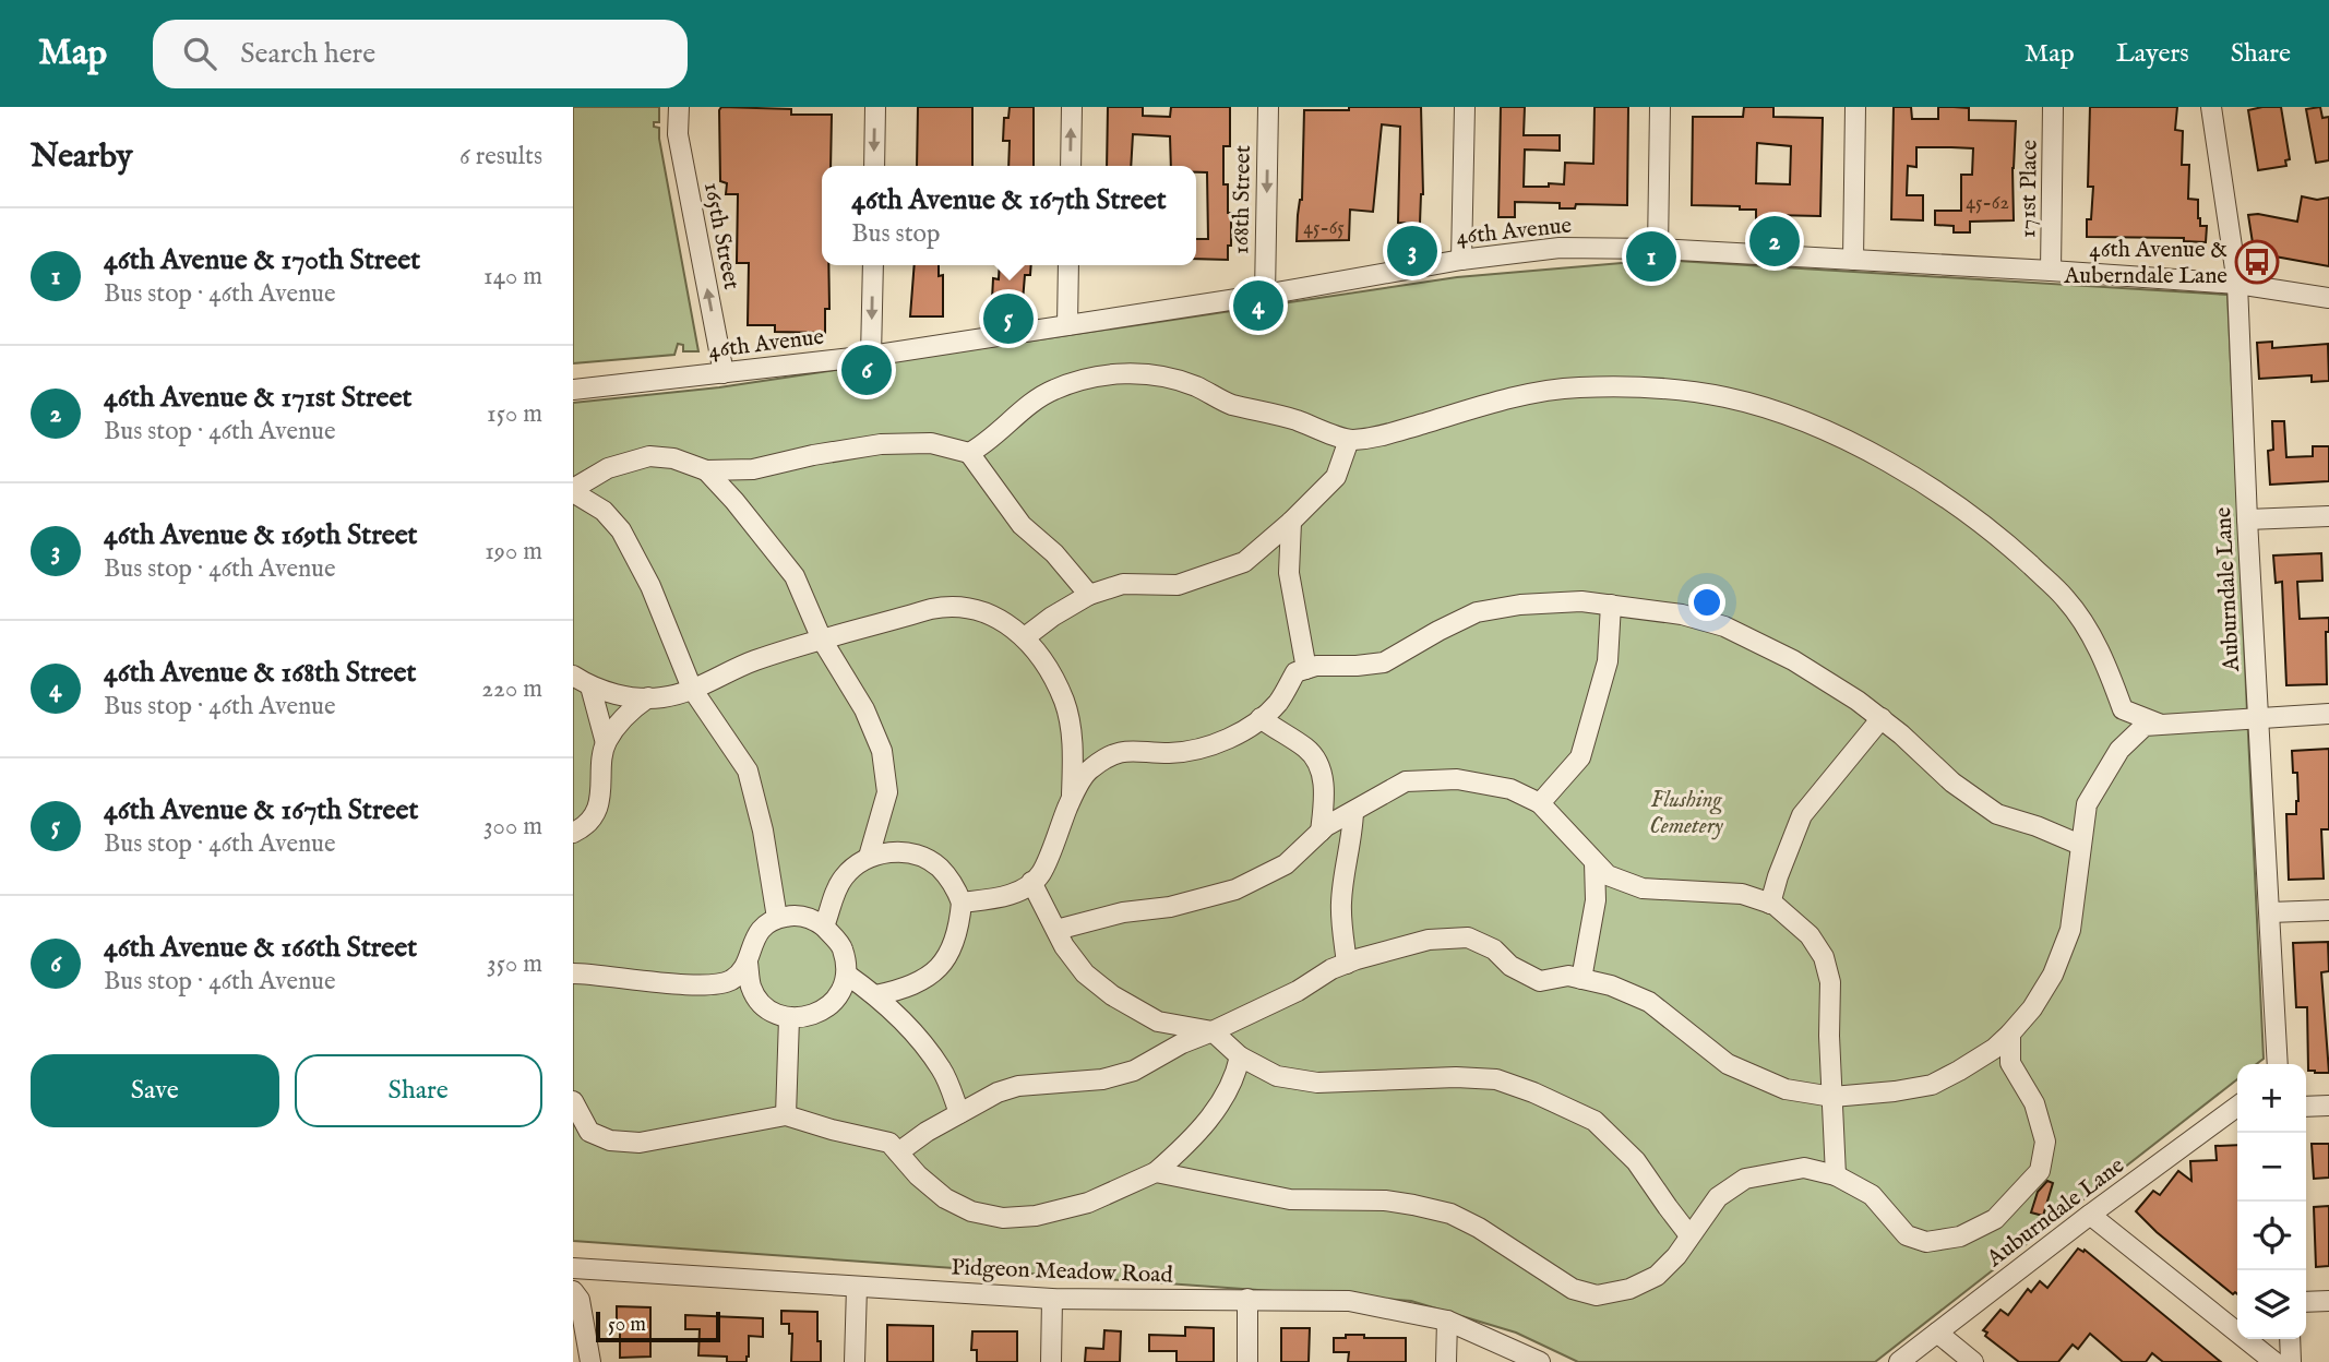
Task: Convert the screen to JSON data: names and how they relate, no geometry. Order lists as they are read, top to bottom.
{
  "streets": {
    "street": [
      "171st Place",
      "168th Street",
      "46th Avenue",
      "165th Street",
      "Auburndale Lane",
      "Pidgeon Meadow Road"
    ]
  },
  "crossings": [
    ["171st Place", "46th Avenue"],
    ["168th Street", "46th Avenue"],
    ["46th Avenue", "165th Street"],
    ["46th Avenue", "Auburndale Lane"]
  ],
  "one_way": ["168th Street", "165th Street"],
  "parks": ["Flushing Cemetery"],
  "places": {
    "bus stop": ["46th Avenue & Auberndale Lane"]
  },
  "house_numbers": ["45-62", "45-65"],
  "scale_bar": "50 m",
  "page": {
    "header": "Map",
    "search": "Search here",
    "nav": ["Map", "Layers", "Share"],
    "heading": ["Nearby", "6 results"],
    "popup": ["46th Avenue & 167th Street", "Bus stop"],
    "list": [
      {
        "mark": "1",
        "name": "46th Avenue & 170th Street",
        "note": "Bus stop · 46th Avenue",
        "value": "140 m"
      },
      {
        "mark": "2",
        "name": "46th Avenue & 171st Street",
        "note": "Bus stop · 46th Avenue",
        "value": "150 m"
      },
      {
        "mark": "3",
        "name": "46th Avenue & 169th Street",
        "note": "Bus stop · 46th Avenue",
        "value": "190 m"
      },
      {
        "mark": "4",
        "name": "46th Avenue & 168th Street",
        "note": "Bus stop · 46th Avenue",
        "value": "220 m"
      },
      {
        "mark": "5",
        "name": "46th Avenue & 167th Street",
        "note": "Bus stop · 46th Avenue",
        "value": "300 m"
      },
      {
        "mark": "6",
        "name": "46th Avenue & 166th Street",
        "note": "Bus stop · 46th Avenue",
        "value": "350 m"
      }
    ],
    "pins": [
      "2",
      "3",
      "1",
      "4",
      "5",
      "6"
    ],
    "buttons": ["Save", "Share"],
    "map_buttons": ["+", "−"],
    "scale": "50 m"
  }
}
